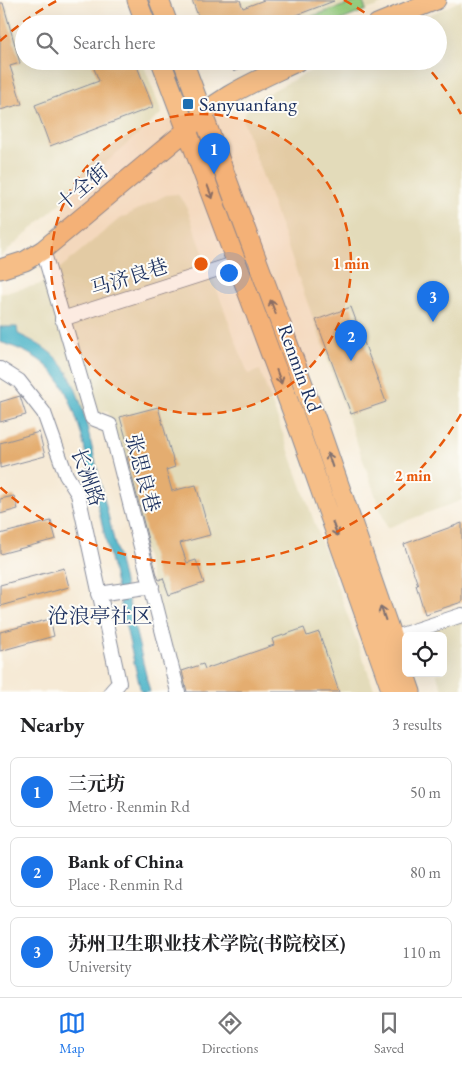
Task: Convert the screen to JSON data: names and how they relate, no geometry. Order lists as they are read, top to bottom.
{
  "streets": {
    "main road": ["十全街", "Renmin Rd"],
    "street": ["马济良巷", "张思良巷", "长洲路"]
  },
  "crossings": [
    ["十全街", "Renmin Rd"],
    ["十全街", "张思良巷"],
    ["马济良巷", "Renmin Rd"],
    ["马济良巷", "张思良巷"]
  ],
  "districts": ["沧浪亭社区"],
  "places": {
    "transit": ["Sanyuanfang"]
  },
  "page": {
    "search": "Search here",
    "pins": ["1", "3", "2"],
    "heading": ["Nearby", "3 results"],
    "list": [
      {
        "mark": "1",
        "name": "三元坊",
        "note": "Metro · Renmin Rd",
        "value": "50 m"
      },
      {
        "mark": "2",
        "name": "Bank of China",
        "note": "Place · Renmin Rd",
        "value": "80 m"
      },
      {
        "mark": "3",
        "name": "苏州卫生职业技术学院(书院校区)",
        "note": "University",
        "value": "110 m"
      }
    ],
    "nav": ["Map", "Directions", "Saved"]
  },
  "rings": ["1 min", "2 min"]
}
